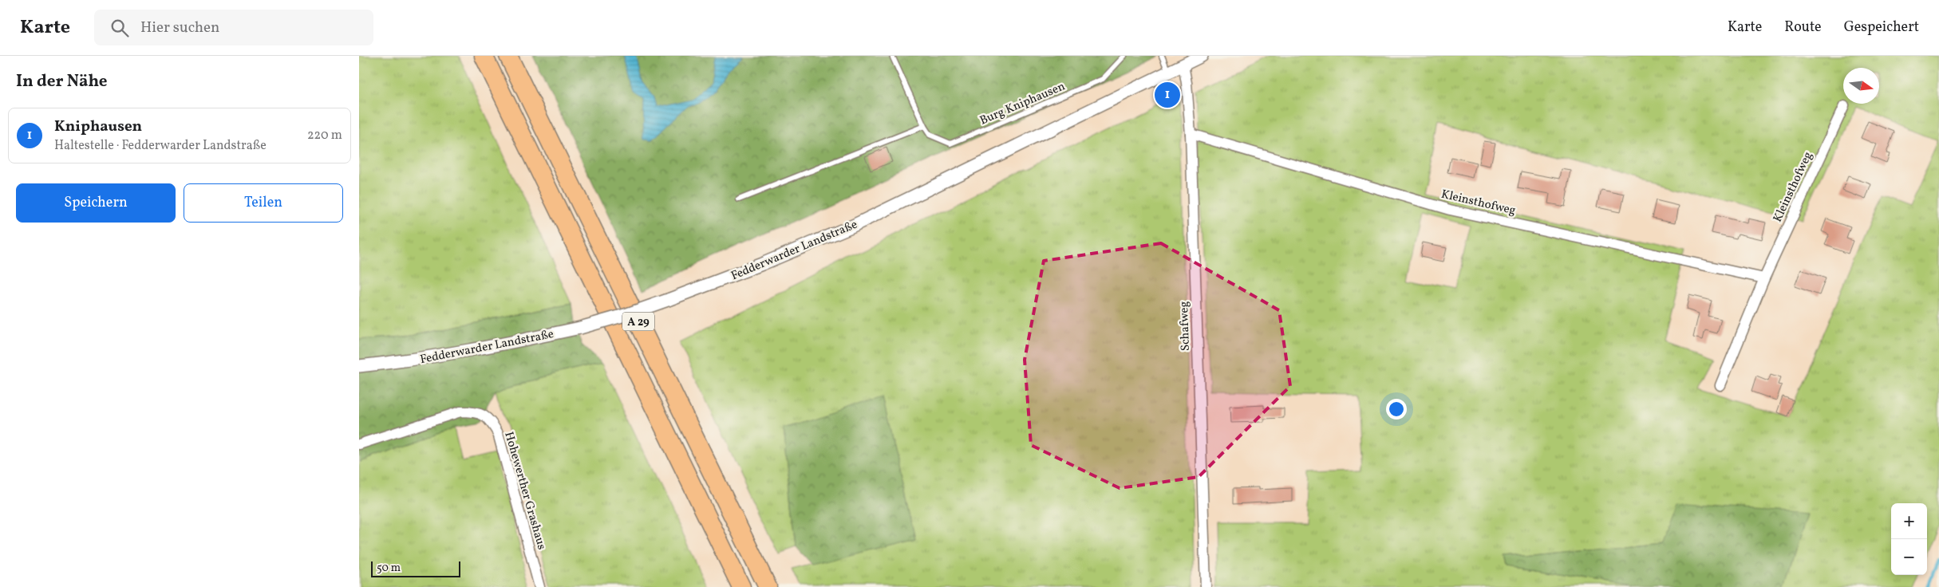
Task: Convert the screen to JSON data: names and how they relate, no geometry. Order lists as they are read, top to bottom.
{
  "streets": {
    "highway": ["A 29"],
    "street": [
      "Kleinsthofweg",
      "Fedderwarder Landstraße",
      "Schafweg",
      "Hohewerther Grashaus"
    ],
    "lane": ["Burg Kniphausen"]
  },
  "crossings": [
    ["Kleinsthofweg", "Schafweg"],
    ["Fedderwarder Landstraße", "Schafweg"]
  ],
  "scale_bar": "50 m",
  "north": "right",
  "page": {
    "header": "Karte",
    "search": "Hier suchen",
    "nav": ["Karte", "Route", "Gespeichert"],
    "heading": "In der Nähe",
    "pins": "1",
    "list": [
      {
        "mark": "1",
        "name": "Kniphausen",
        "note": "Haltestelle · Fedderwarder Landstraße",
        "value": "220 m"
      }
    ],
    "buttons": ["Speichern", "Teilen"],
    "map_buttons": ["+", "−"],
    "scale": "50 m"
  }
}
